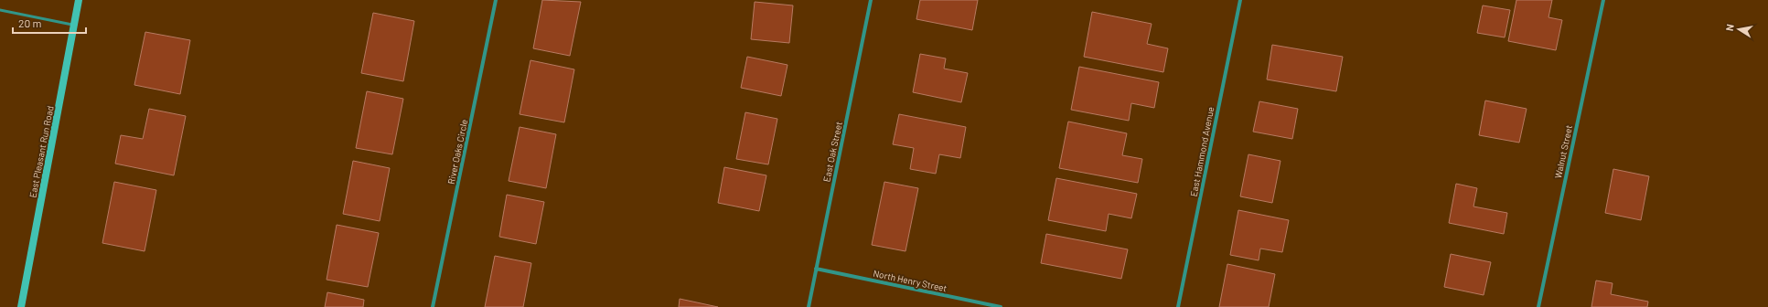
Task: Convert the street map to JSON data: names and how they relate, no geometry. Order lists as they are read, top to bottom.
{
  "streets": {
    "main road": ["East Pleasant Run Road"],
    "street": [
      "River Oaks Circle",
      "East Oak Street",
      "East Hammond Avenue",
      "Walnut Street",
      "North Henry Street"
    ]
  },
  "crossings": [
    ["East Oak Street", "North Henry Street"]
  ],
  "scale_bar": "20 m",
  "north": "left"
}
